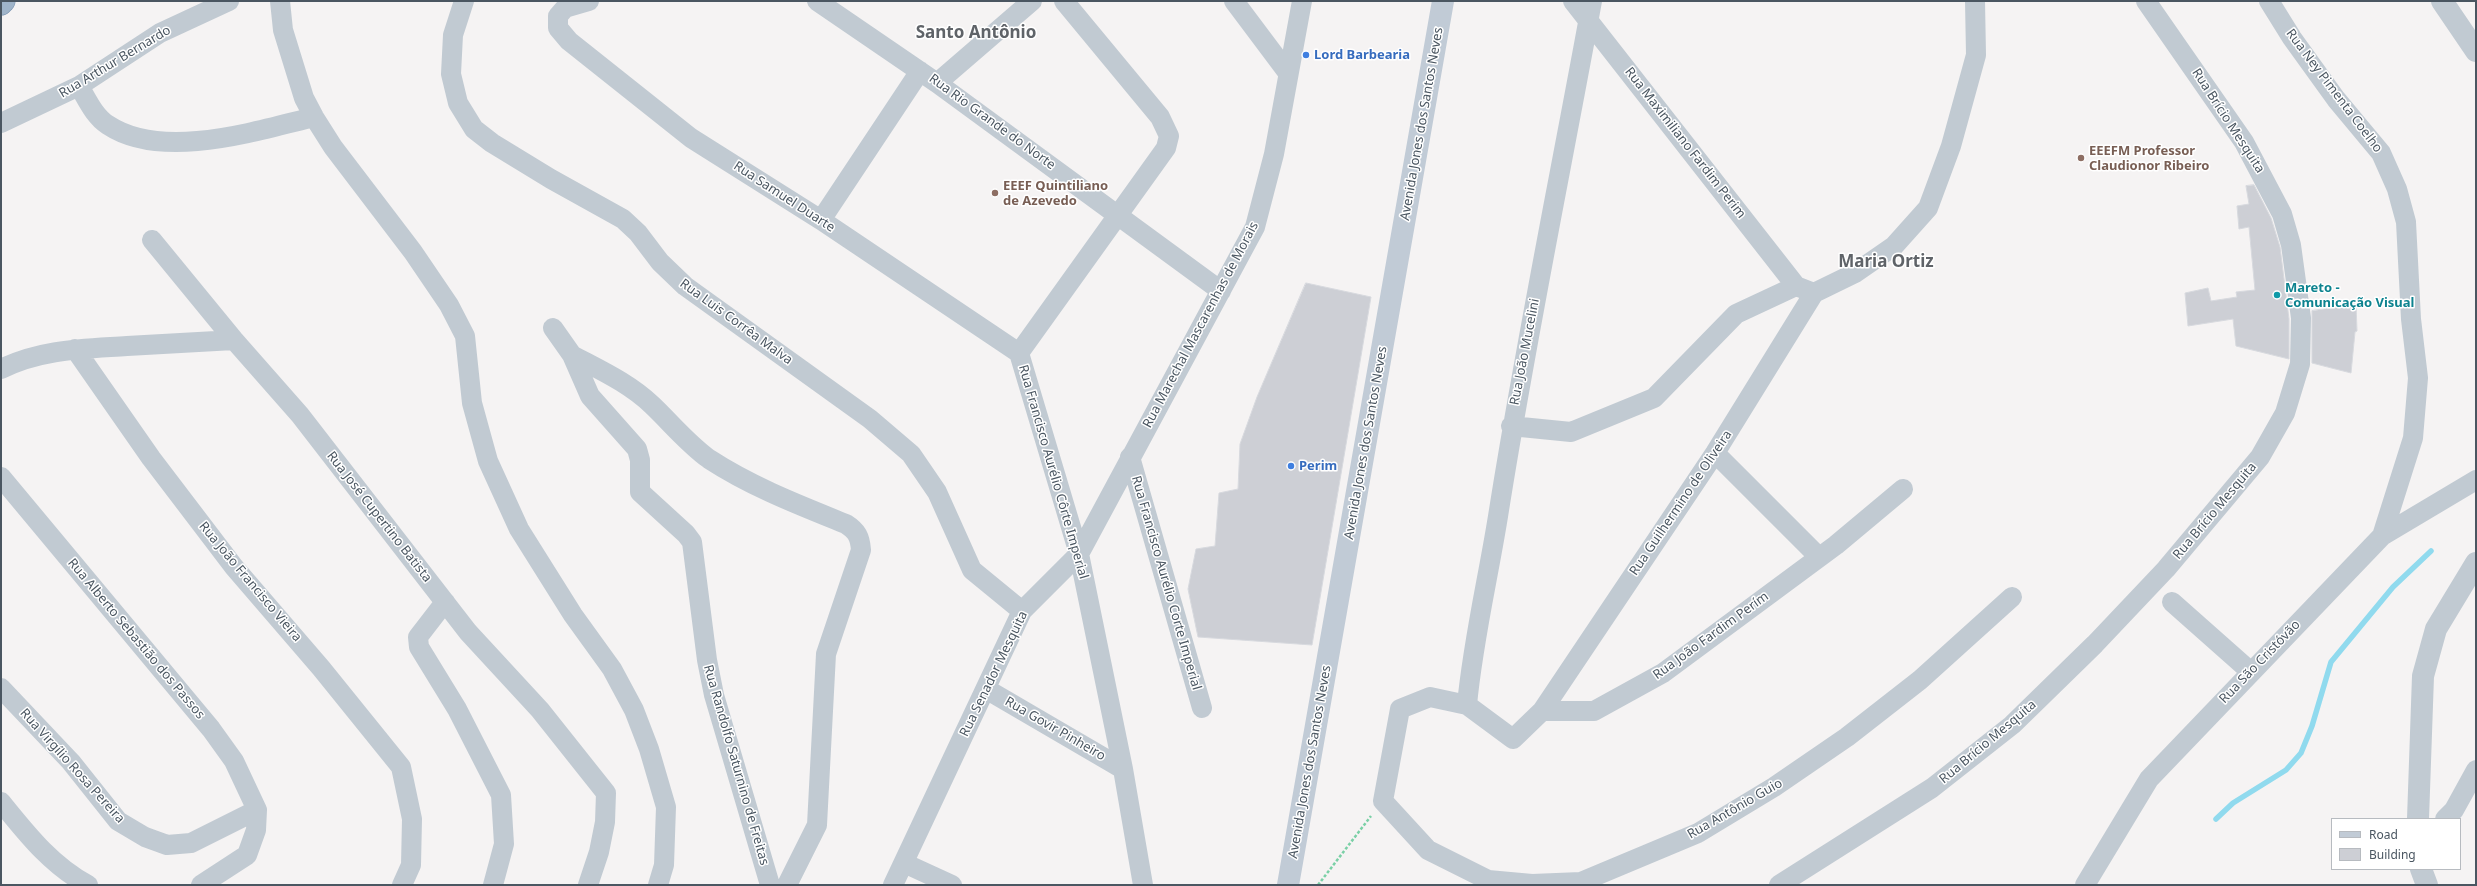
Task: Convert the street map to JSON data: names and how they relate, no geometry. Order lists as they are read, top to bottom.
{
  "streets": {
    "main road": ["Avenida Jones dos Santos Neves"],
    "street": [
      "Rua Arthur Bernardo",
      "Rua Ney Pimenta Coelho",
      "Rua Brício Mesquita",
      "Rua Rio Grande do Norte",
      "Rua Maximiliano Fardim Perim",
      "Rua Samuel Duarte",
      "Rua Luis Corrêa Malva",
      "Rua Marechal Mascarenhas de Morais",
      "Rua João Mucelini",
      "Rua Francisco Aurélio Côrte Imperial",
      "Rua Guilhermino de Oliveira",
      "Rua José Cupertino Batista",
      "Rua João Francisco Vieira",
      "Rua Francisco Aurélio Corte Imperial",
      "Rua João Fardim Perím",
      "Rua Alberto Sebastião dos Passos",
      "Rua São Cristóvão",
      "Rua Senador Mesquita",
      "Rua Govir Pinheiro",
      "Rua Randolfo Saturnino de Freitas",
      "Rua Virgílio Rosa Pereira",
      "Rua Antônio Guio"
    ]
  },
  "crossings": [
    ["Rua Ney Pimenta Coelho", "Rua São Cristóvão"],
    ["Rua Rio Grande do Norte", "Rua Marechal Mascarenhas de Morais"],
    ["Rua Rio Grande do Norte", "Rua Francisco Aurélio Côrte Imperial"],
    ["Rua Maximiliano Fardim Perim", "Rua João Mucelini"],
    ["Rua Maximiliano Fardim Perim", "Rua Guilhermino de Oliveira"],
    ["Rua Samuel Duarte", "Rua Francisco Aurélio Côrte Imperial"],
    ["Rua Luis Corrêa Malva", "Rua Senador Mesquita"],
    ["Rua Marechal Mascarenhas de Morais", "Rua Francisco Aurélio Corte Imperial"],
    ["Rua Marechal Mascarenhas de Morais", "Rua Senador Mesquita"],
    ["Rua Francisco Aurélio Côrte Imperial", "Rua Senador Mesquita"],
    ["Rua Francisco Aurélio Côrte Imperial", "Rua Govir Pinheiro"],
    ["Rua Guilhermino de Oliveira", "Rua João Fardim Perím"],
    ["Rua Francisco Aurélio Corte Imperial", "Rua Senador Mesquita"],
    ["Rua Alberto Sebastião dos Passos", "Rua Virgílio Rosa Pereira"],
    ["Rua Senador Mesquita", "Rua Govir Pinheiro"]
  ],
  "districts": ["Santo Antônio", "Maria Ortiz"],
  "places": [
    "Lord Barbearia",
    "EEEFM Professor Claudionor Ribeiro",
    "EEEF Quintiliano de Azevedo",
    "Mareto - Comunicação Visual",
    "Perim"
  ],
  "legend": ["Road", "Building"]
}
